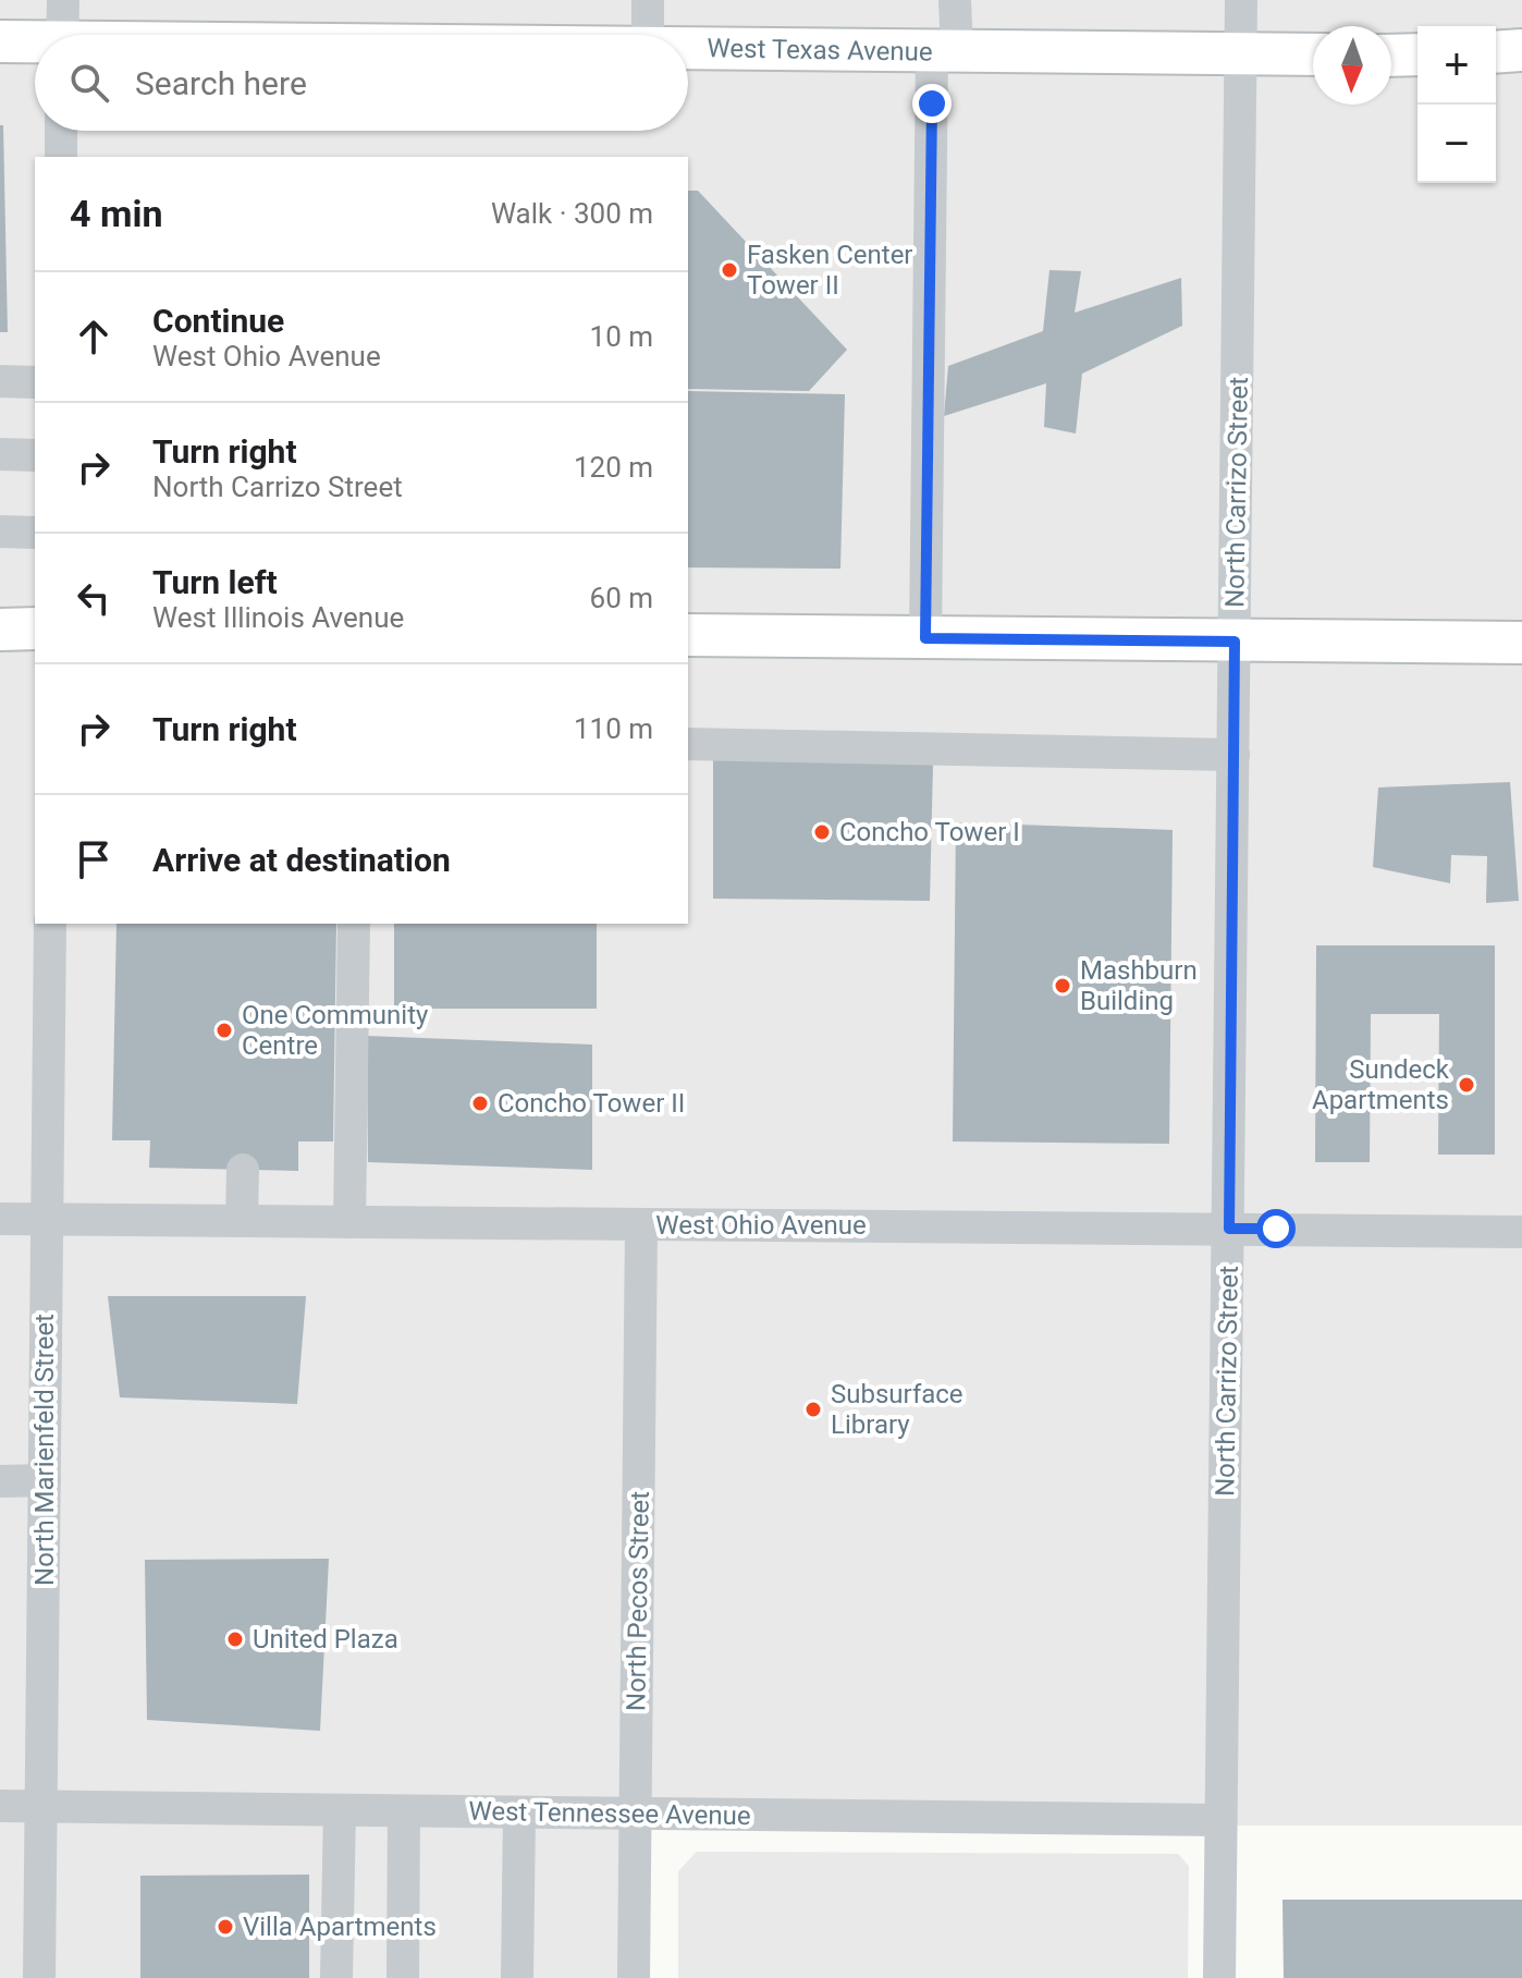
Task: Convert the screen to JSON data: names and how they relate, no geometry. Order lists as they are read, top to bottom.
{
  "streets": {
    "main road": ["West Texas Avenue"],
    "street": [
      "North Carrizo Street",
      "West Ohio Avenue",
      "North Marienfeld Street",
      "North Pecos Street",
      "West Tennessee Avenue"
    ]
  },
  "crossings": [
    ["West Texas Avenue", "North Carrizo Street"],
    ["North Carrizo Street", "West Ohio Avenue"],
    ["North Carrizo Street", "West Tennessee Avenue"],
    ["West Ohio Avenue", "North Marienfeld Street"],
    ["West Ohio Avenue", "North Pecos Street"],
    ["North Marienfeld Street", "West Tennessee Avenue"],
    ["North Pecos Street", "West Tennessee Avenue"]
  ],
  "places": [
    "Fasken Center Tower II",
    "Concho Tower I",
    "Mashburn Building",
    "One Community Centre",
    "Sundeck Apartments",
    "Concho Tower II",
    "Subsurface Library",
    "United Plaza",
    "Villa Apartments"
  ],
  "north": "bottom",
  "page": {
    "map_buttons": ["+", "−"],
    "search": "Search here",
    "heading": ["4 min", "Walk · 300 m"],
    "list": [
      ["Continue", "West Ohio Avenue", "10 m"],
      ["Turn right", "North Carrizo Street", "120 m"],
      ["Turn left", "West Illinois Avenue", "60 m"],
      ["Turn right", "110 m"],
      "Arrive at destination"
    ]
  }
}
